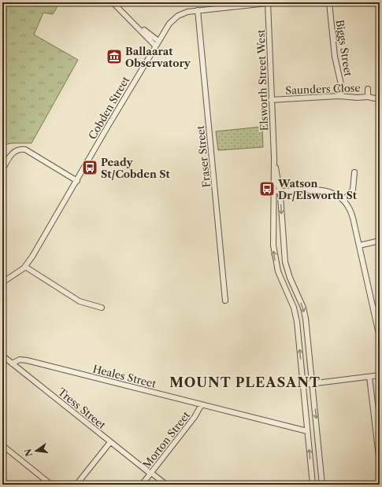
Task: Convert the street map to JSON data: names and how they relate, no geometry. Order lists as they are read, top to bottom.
{
  "streets": {
    "street": [
      "Biggs Street",
      "Elsworth Street West",
      "Saunders Close",
      "Cobden Street",
      "Fraser Street",
      "Heales Street",
      "Tress Street",
      "Morton Street"
    ]
  },
  "crossings": [
    ["Biggs Street", "Saunders Close"],
    ["Elsworth Street West", "Saunders Close"],
    ["Elsworth Street West", "Cobden Street"],
    ["Elsworth Street West", "Heales Street"],
    ["Cobden Street", "Fraser Street"],
    ["Heales Street", "Tress Street"],
    ["Heales Street", "Morton Street"],
    ["Tress Street", "Morton Street"]
  ],
  "districts": ["MOUNT PLEASANT"],
  "places": {
    "museum": ["Ballaarat Observatory"],
    "bus stop": ["Peady St/Cobden St", "Watson Dr/Elsworth St"]
  },
  "north": "left"
}
